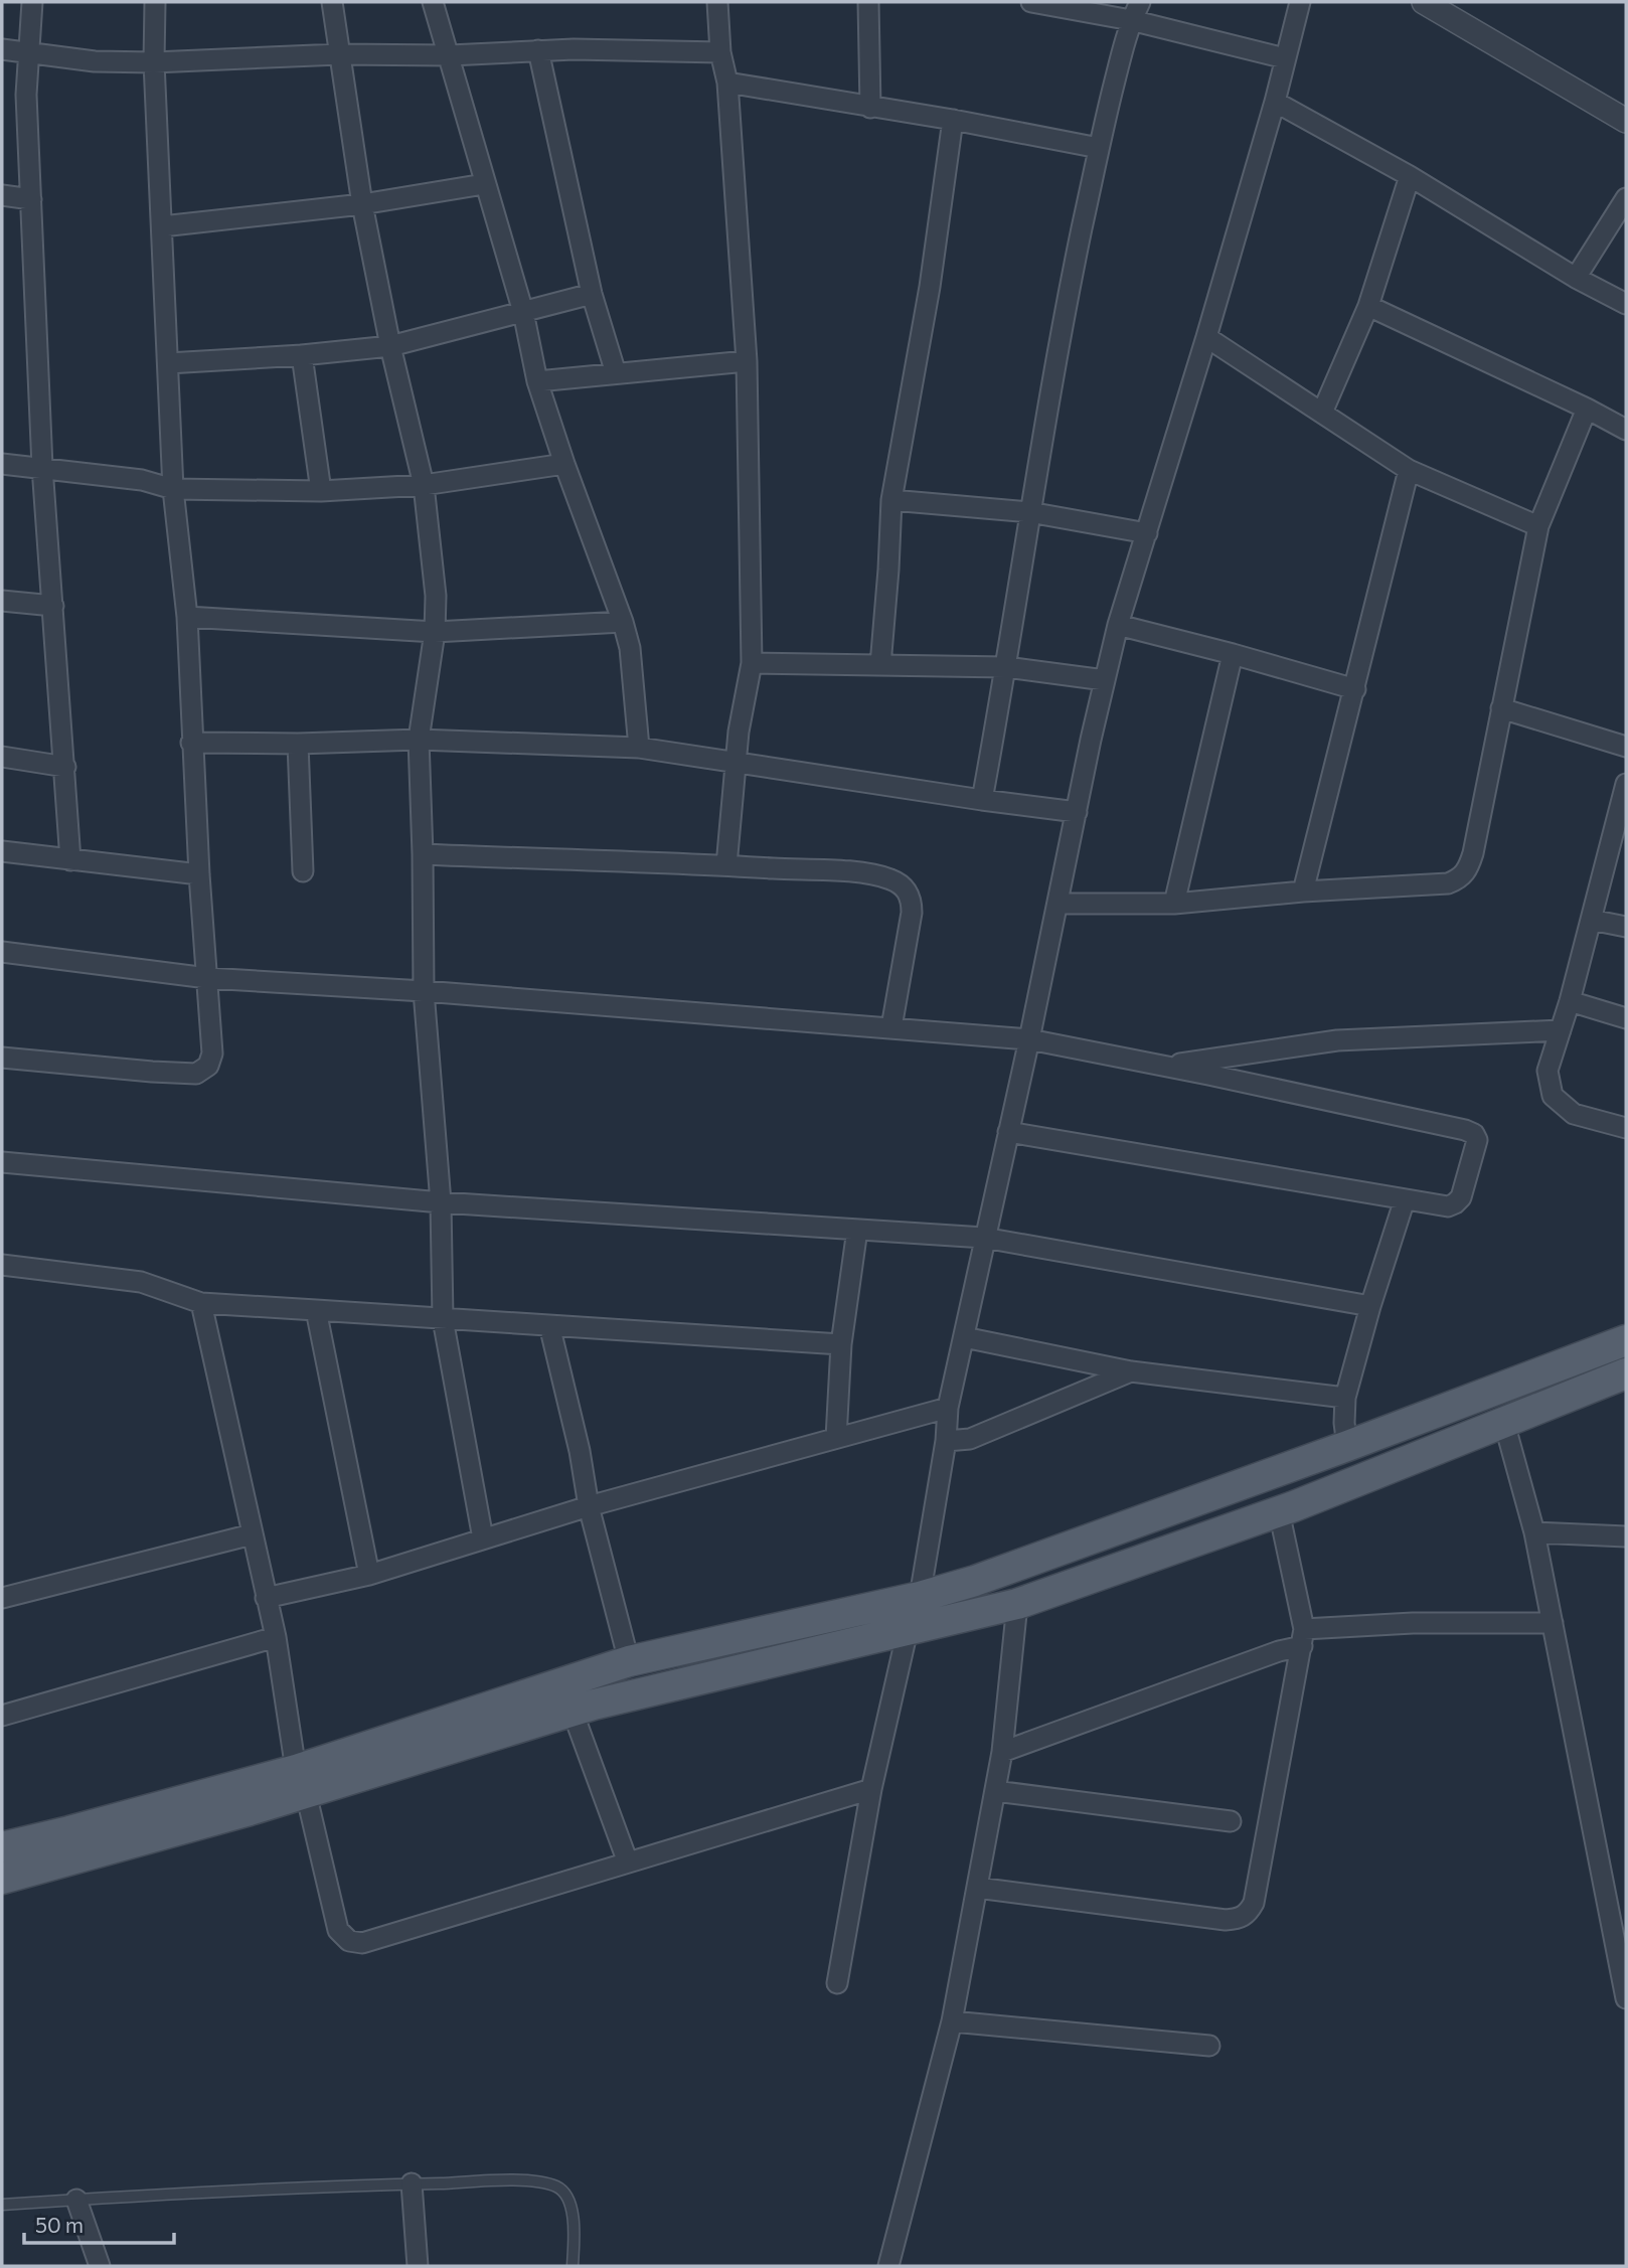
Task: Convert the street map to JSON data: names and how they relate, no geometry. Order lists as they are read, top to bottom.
{
  "scale_bar": "50 m"
}
